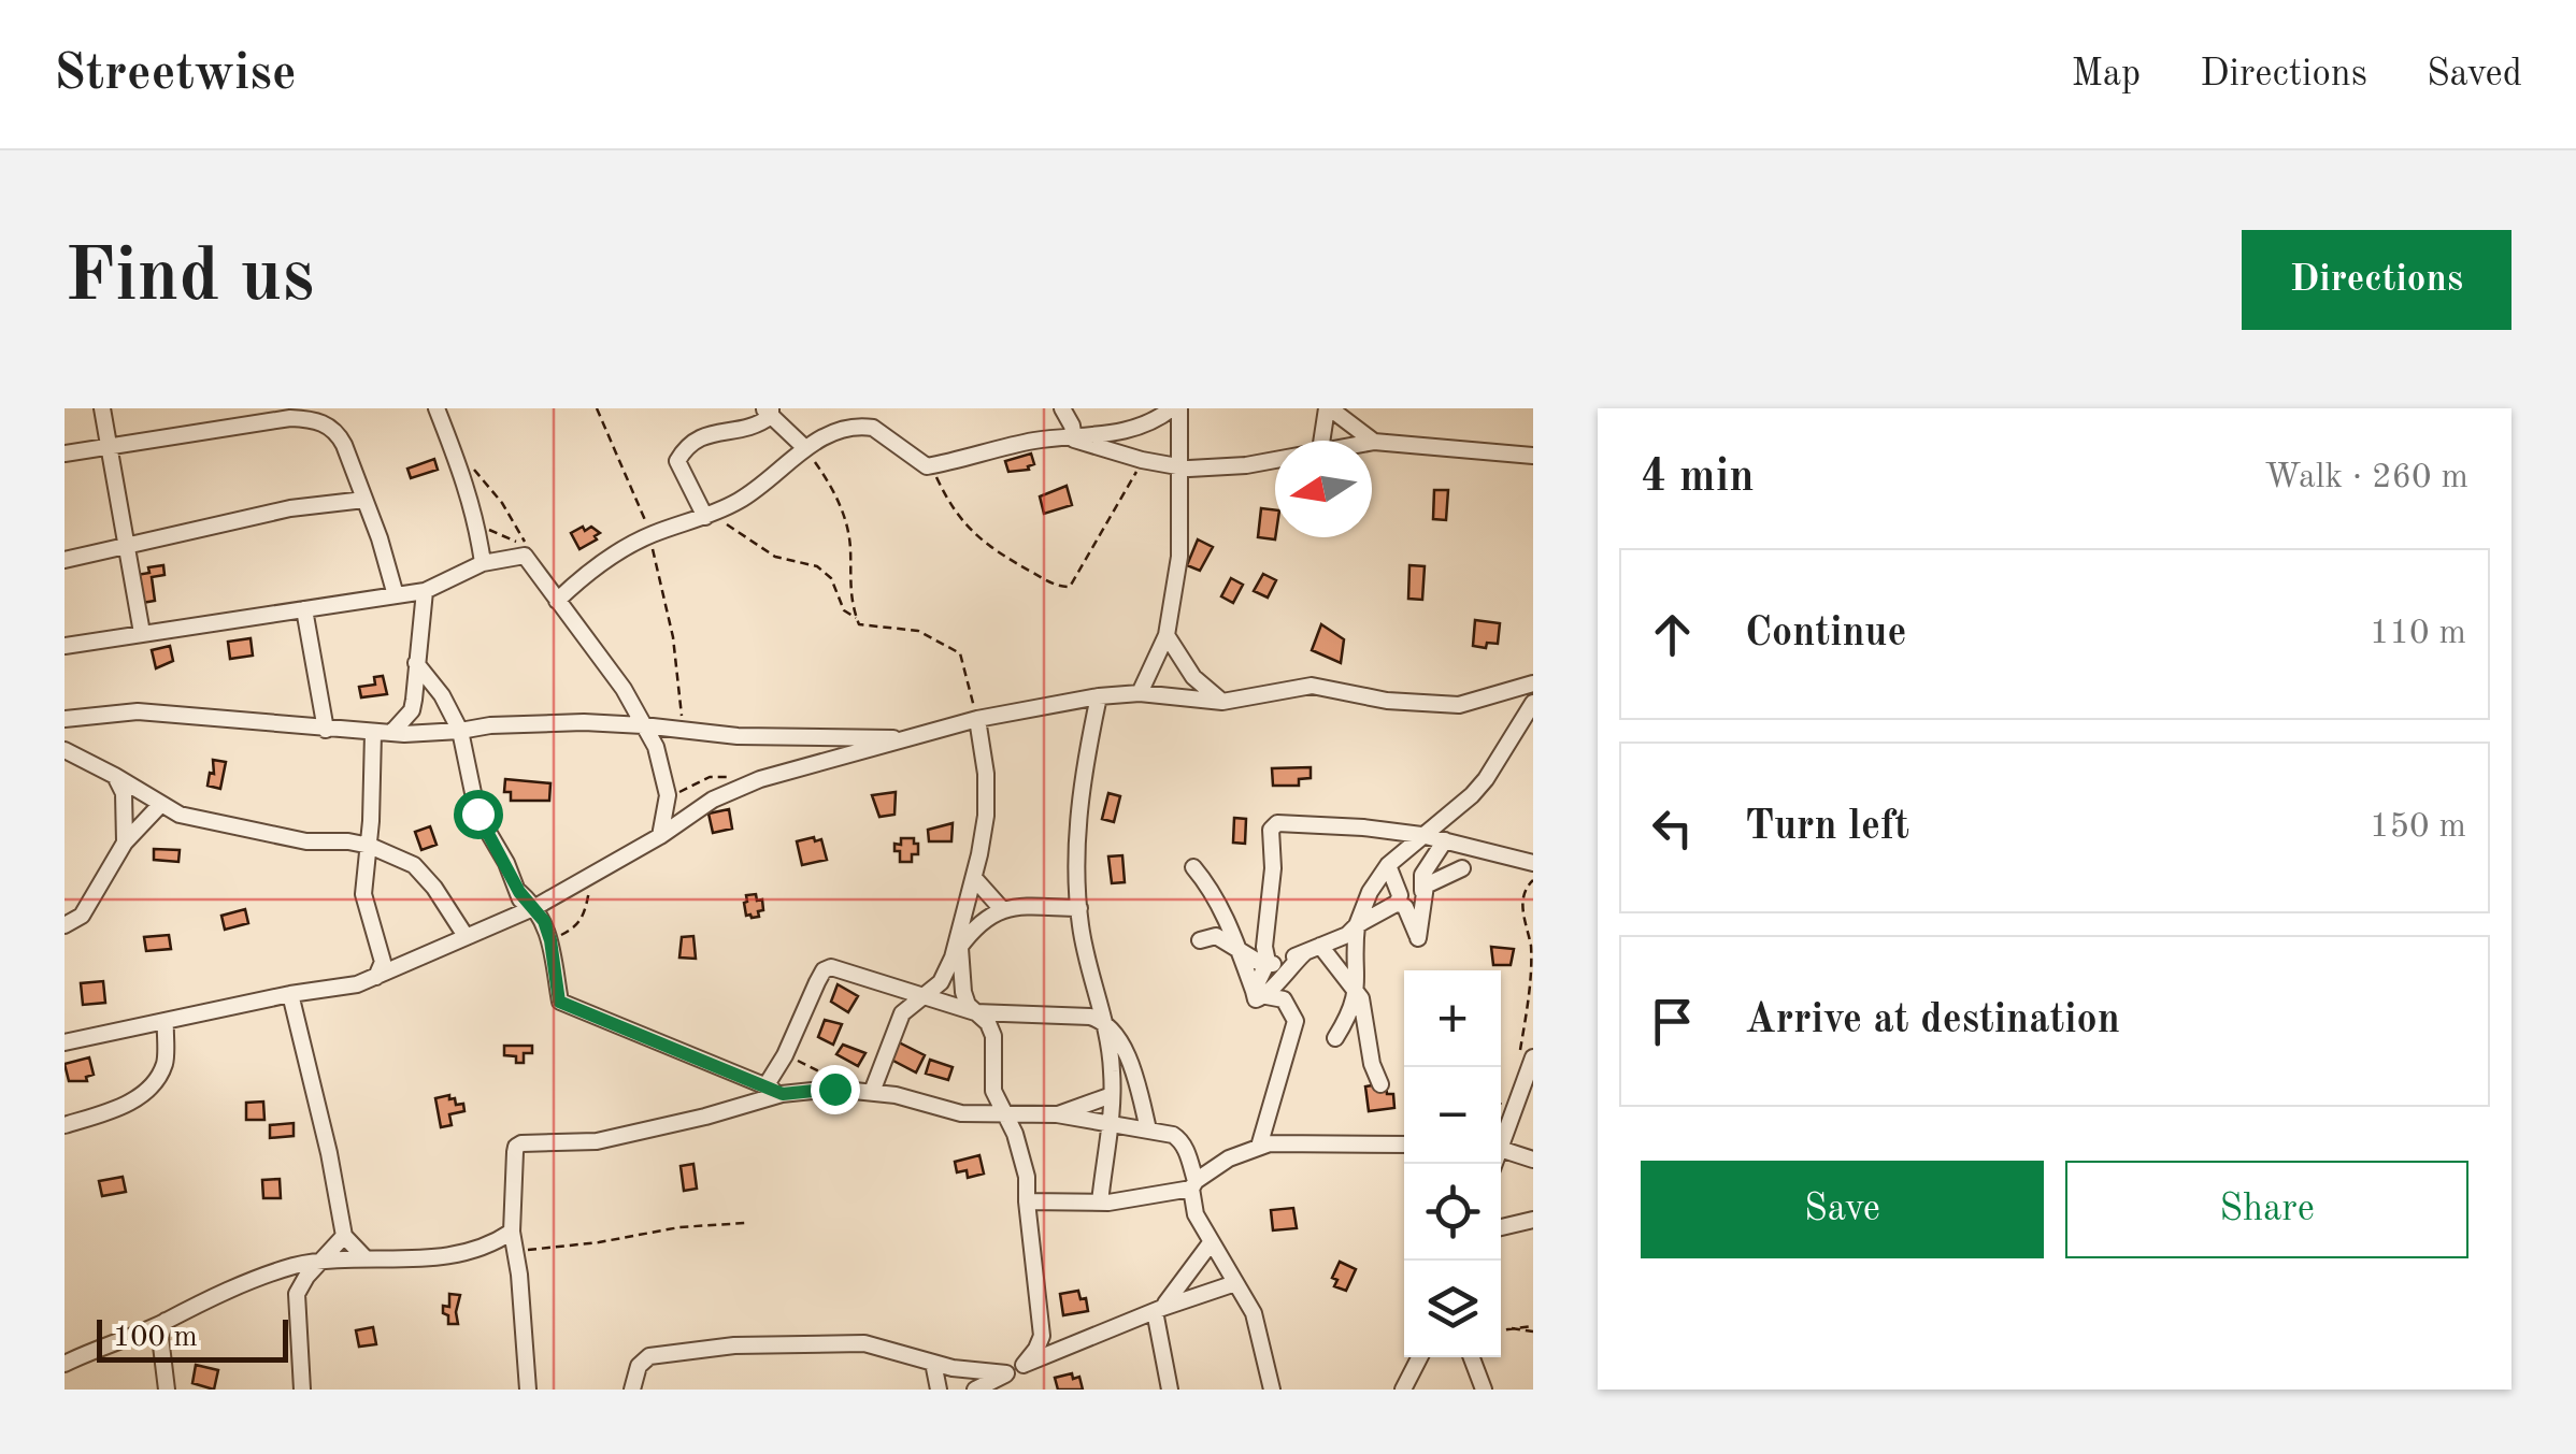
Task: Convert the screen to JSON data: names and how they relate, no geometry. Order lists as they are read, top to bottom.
{
  "scale_bar": "100 m",
  "north": "left",
  "page": {
    "header": "Streetwise",
    "nav": ["Map", "Directions", "Saved"],
    "buttons": [
      "Directions",
      ["Save", "Share"]
    ],
    "title": "Find us",
    "heading": ["4 min", "Walk · 260 m"],
    "list": [
      ["Continue", "110 m"],
      ["Turn left", "150 m"],
      "Arrive at destination"
    ],
    "map_buttons": ["+", "−"],
    "scale": "100 m"
  }
}
